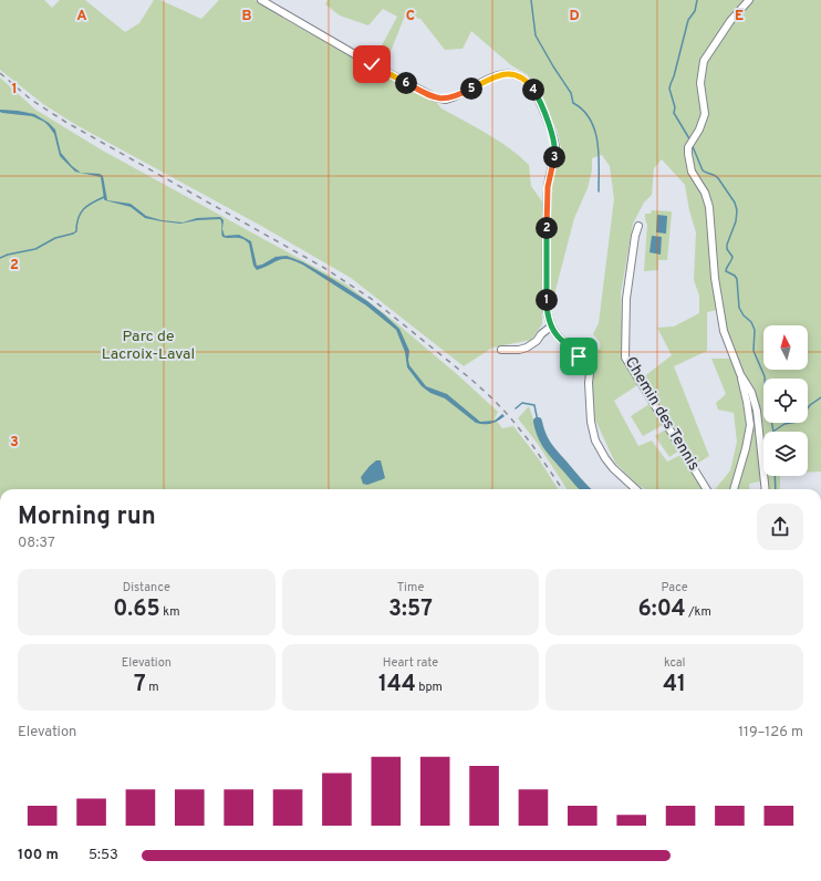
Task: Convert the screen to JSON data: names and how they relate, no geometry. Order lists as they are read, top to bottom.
{
  "streets": {
    "street": ["Chemin des Tennis"]
  },
  "parks": ["Parc de Lacroix-Laval"],
  "north": "top",
  "page": {
    "pins": [
      "6",
      "5",
      "4",
      "3",
      "2",
      "1"
    ],
    "heading": ["Morning run", "08:37"],
    "stats": [
      ["Distance", "0.65 km"],
      ["Time", "3:57"],
      ["Pace", "6:04 /km"],
      ["Elevation", "7 m"],
      ["Heart rate", "144 bpm"],
      ["kcal", "41"]
    ],
    "chart": ["Elevation", "119–126 m"],
    "list": [
      {
        "name": "100 m",
        "note": "5:53"
      }
    ]
  },
  "grid": {
    "columns": [
      "A",
      "B",
      "C",
      "D",
      "E"
    ],
    "rows": ["1", "2", "3"]
  }
}
